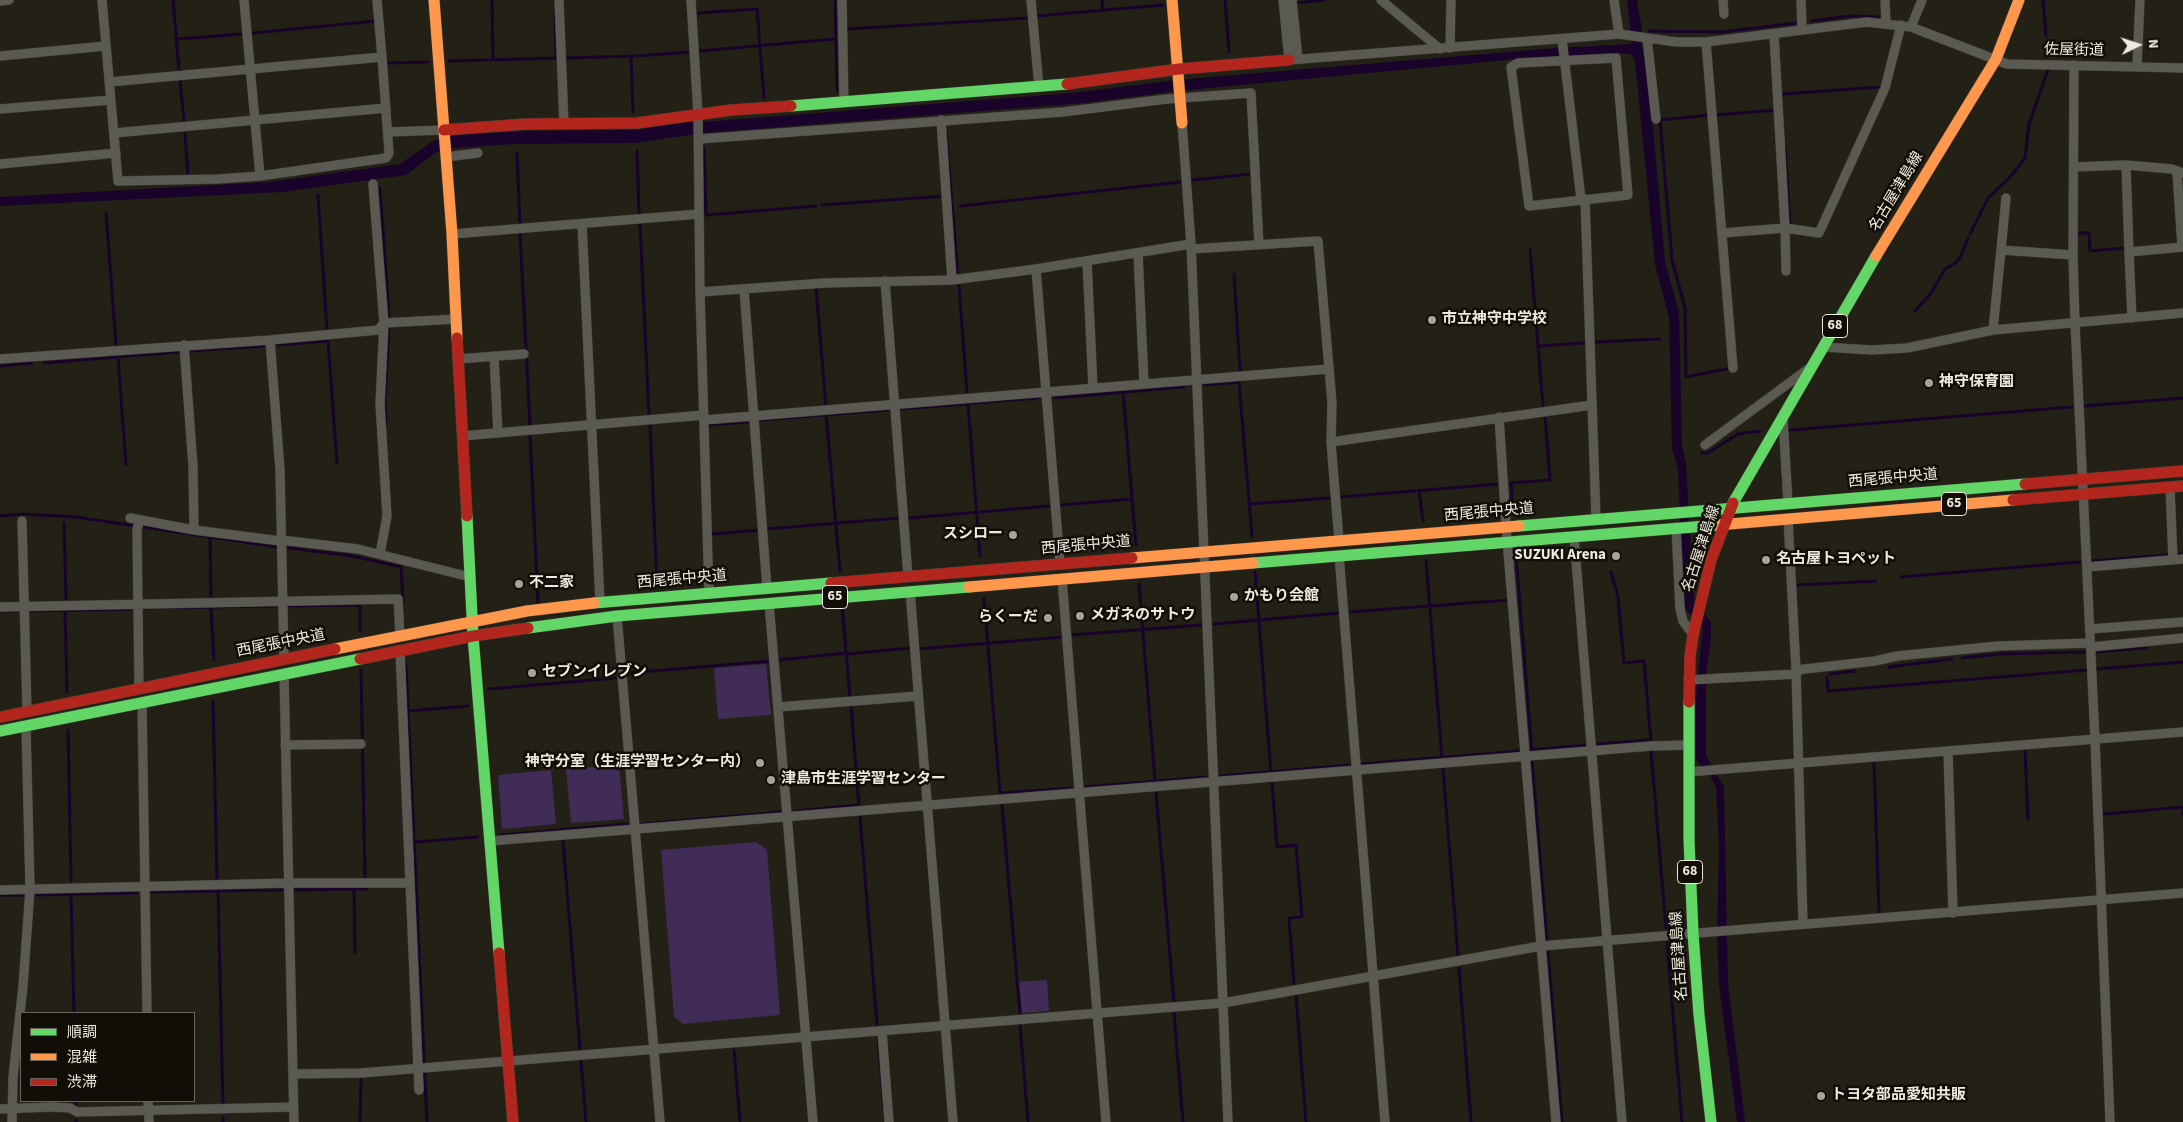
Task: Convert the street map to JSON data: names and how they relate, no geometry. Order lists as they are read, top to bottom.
{
  "streets": {
    "main road": [
      "名古屋津島線",
      "68",
      "西尾張中央道",
      "65"
    ],
    "street": ["佐屋街道"]
  },
  "crossings": [
    ["佐屋街道", "名古屋津島線"],
    ["名古屋津島線", "西尾張中央道"]
  ],
  "places": [
    "市立神守中学校",
    "神守保育園",
    "スシロー",
    "SUZUKI Arena",
    "名古屋トヨペット",
    "不二家",
    "かもり会館",
    "メガネのサトウ",
    "らくーだ",
    "セブンイレブン",
    "神守分室（生涯学習センター内）",
    "津島市生涯学習センター",
    "トヨタ部品愛知共販"
  ],
  "legend": ["順調", "混雑", "渋滞"],
  "north": "right"
}
